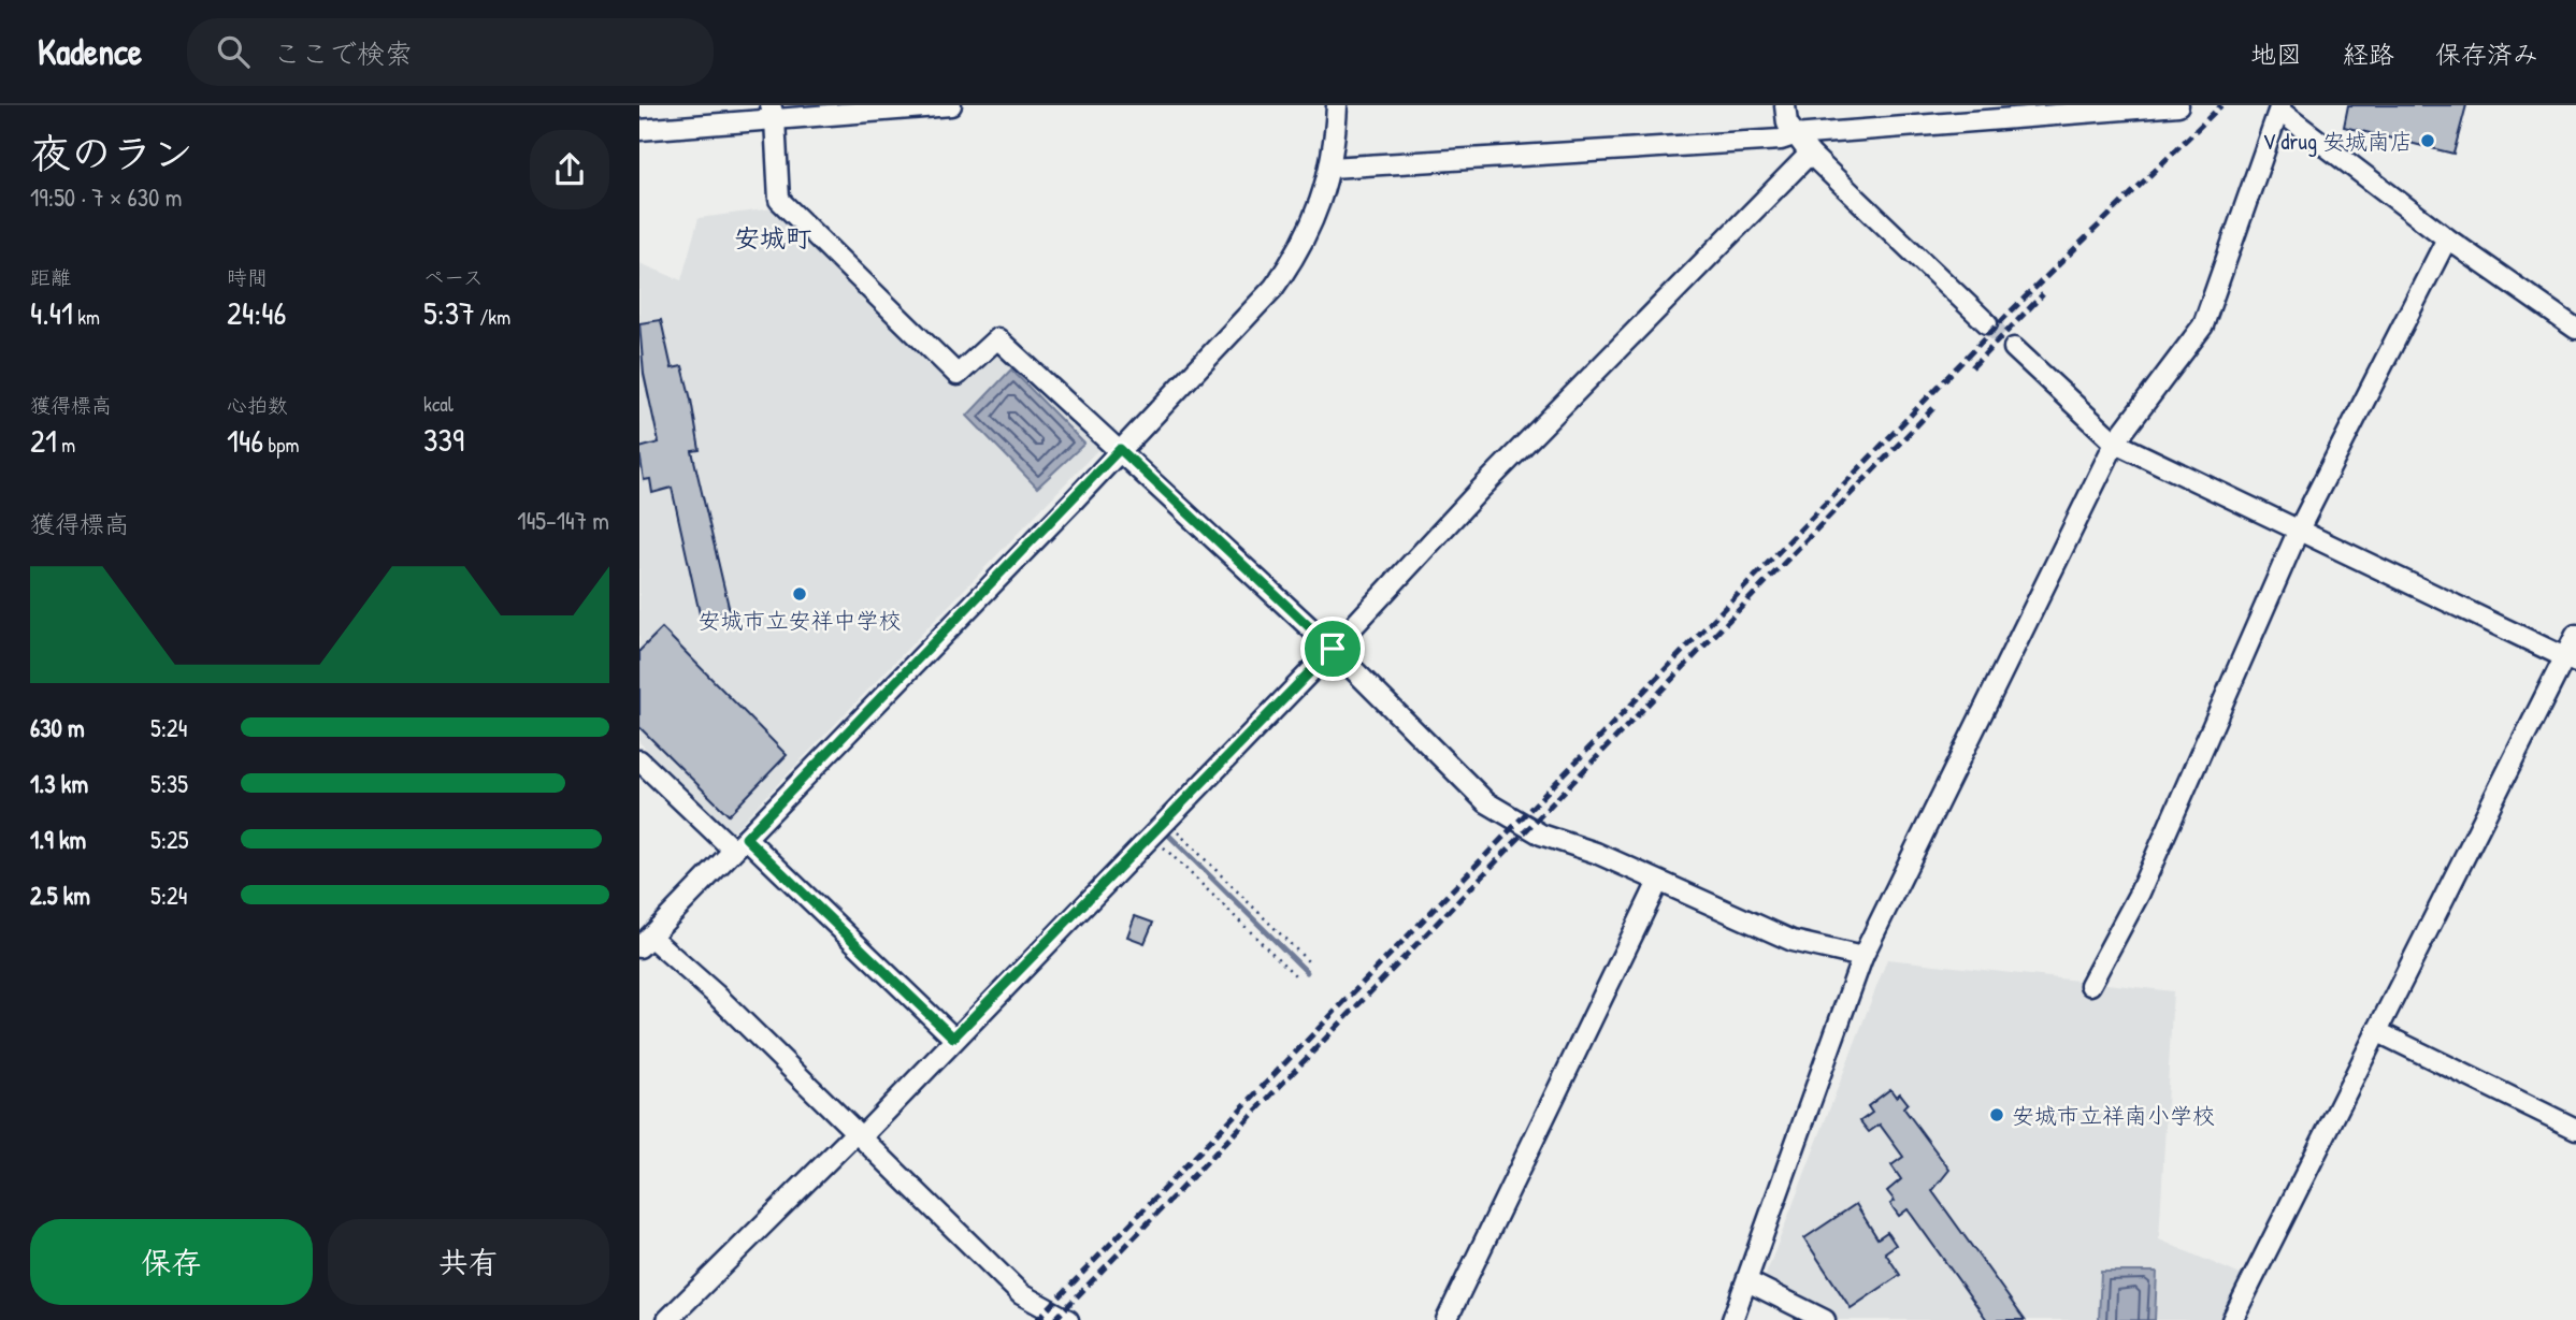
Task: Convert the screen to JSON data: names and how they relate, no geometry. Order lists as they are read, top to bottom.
{
  "districts": ["安城町"],
  "places": ["V drug 安城南店", "安城市立安祥中学校", "安城市立祥南小学校"],
  "page": {
    "header": "Kadence",
    "search": "ここで検索",
    "nav": ["地図", "経路", "保存済み"],
    "heading": ["夜のラン", "19:50 · 7 × 630 m"],
    "stats": [
      ["距離", "4.41 km"],
      ["時間", "24:46"],
      ["ペース", "5:37 /km"],
      ["獲得標高", "21 m"],
      ["心拍数", "146 bpm"],
      ["kcal", "339"]
    ],
    "chart": ["獲得標高", "145–147 m"],
    "list": [
      {
        "name": "630 m",
        "note": "5:24"
      },
      {
        "name": "1.3 km",
        "note": "5:35"
      },
      {
        "name": "1.9 km",
        "note": "5:25"
      },
      {
        "name": "2.5 km",
        "note": "5:24"
      }
    ],
    "buttons": ["保存", "共有"]
  }
}
